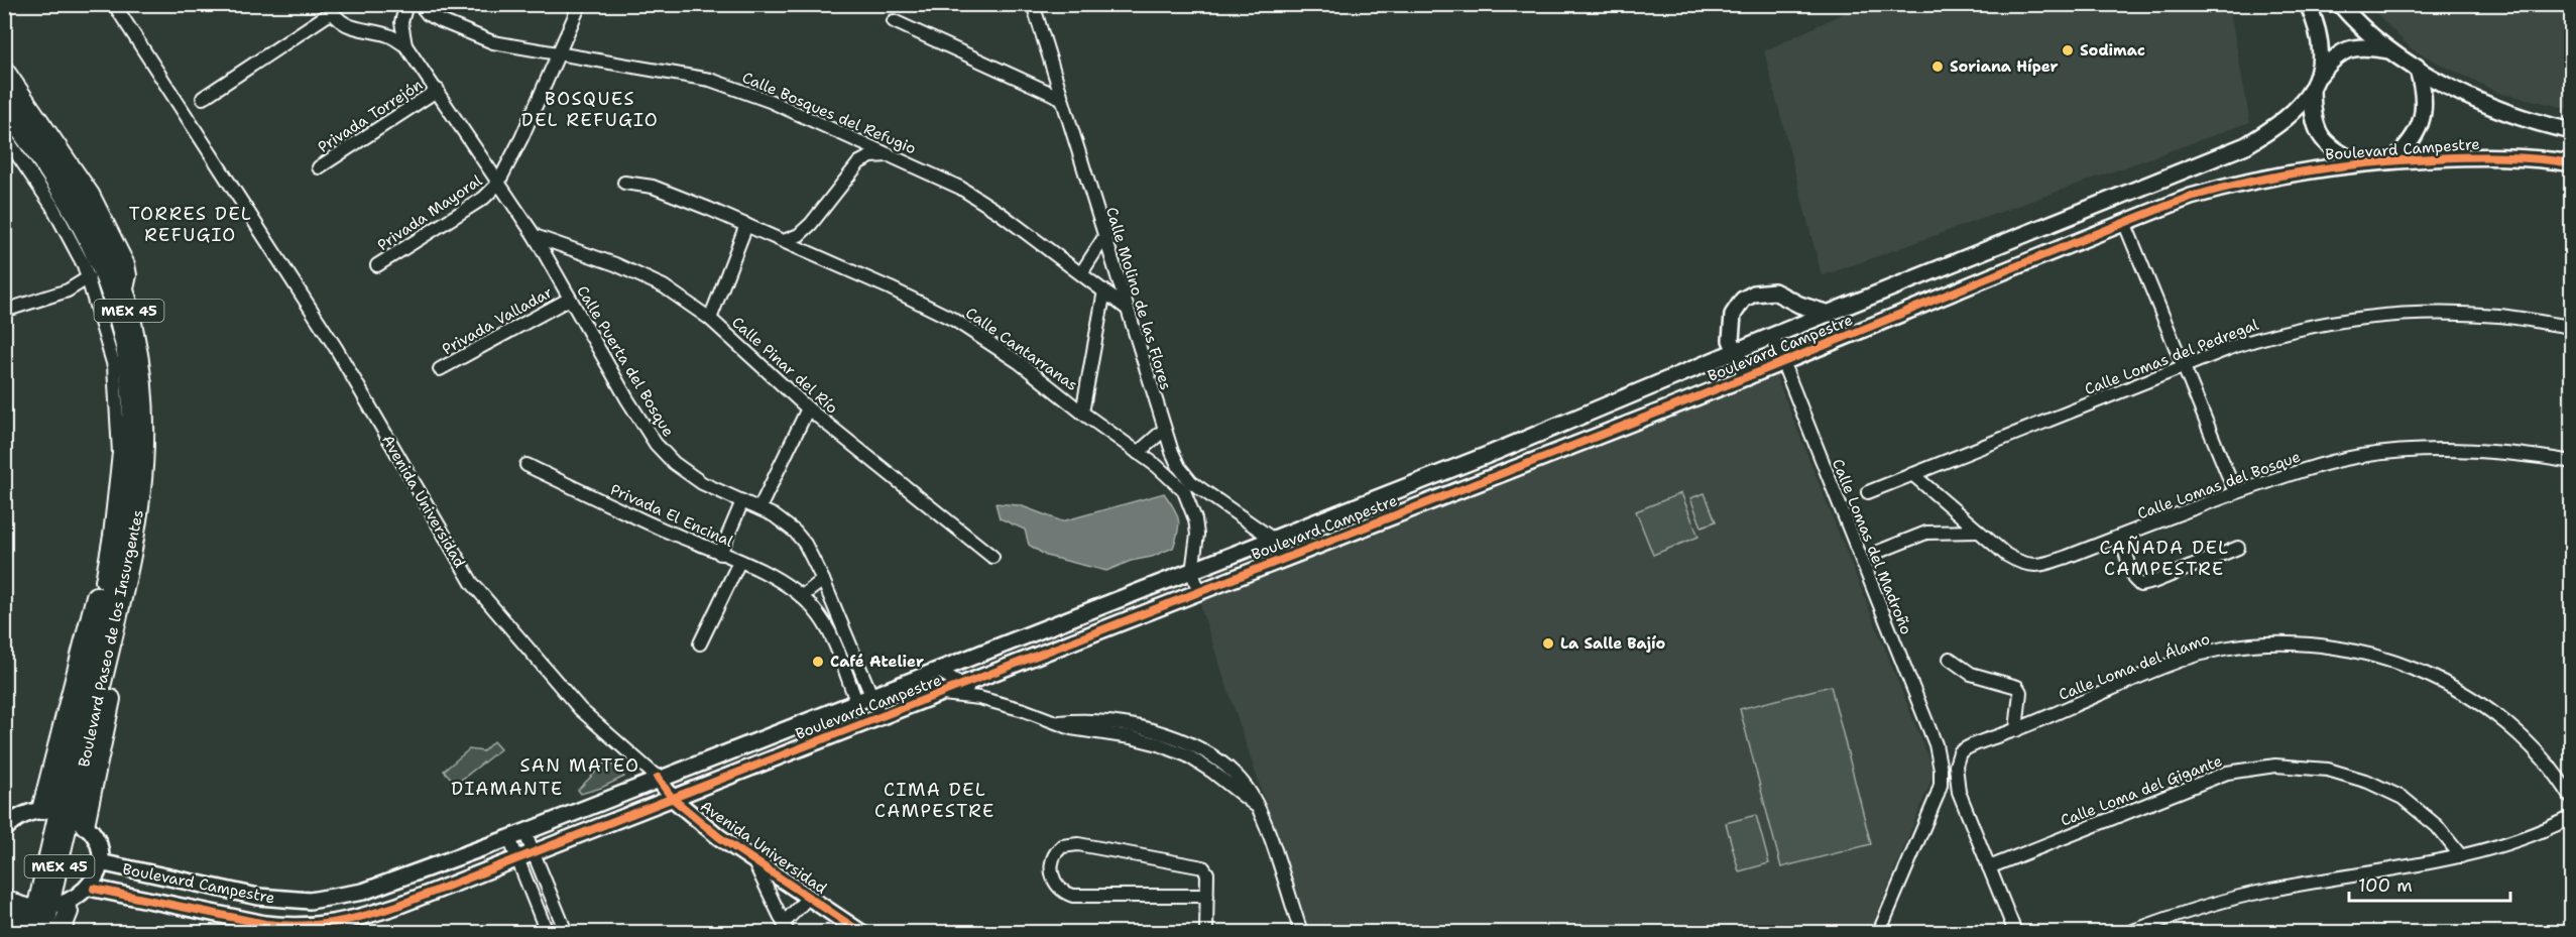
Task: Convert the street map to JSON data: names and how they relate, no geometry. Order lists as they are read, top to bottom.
{
  "streets": {
    "main road": ["MEX 45", "Boulevard Paseo de los Insurgentes"],
    "street": [
      "Calle Bosques del Refugio",
      "Privada Torrejón",
      "Boulevard Campestre",
      "Privada Mayoral",
      "Calle Molino de las Flores",
      "Privada Valladar",
      "Calle Cantarranas",
      "Calle Lomas del Pedregal",
      "Calle Puerta del Bosque",
      "Calle Pinar del Río",
      "Calle Lomas del Bosque",
      "Avenida Universidad",
      "Privada El Encinal",
      "Calle Lomas del Madroño",
      "Calle Loma del Álamo",
      "Calle Loma del Gigante"
    ]
  },
  "crossings": [
    ["Calle Bosques del Refugio", "Calle Molino de las Flores"],
    ["Privada Torrejón", "Calle Puerta del Bosque"],
    ["Boulevard Campestre", "Calle Molino de las Flores"],
    ["Boulevard Campestre", "Calle Cantarranas"],
    ["Boulevard Campestre", "Calle Puerta del Bosque"],
    ["Boulevard Campestre", "Avenida Universidad"],
    ["Boulevard Campestre", "Calle Lomas del Madroño"],
    ["Privada Mayoral", "Calle Puerta del Bosque"],
    ["Privada Valladar", "Calle Puerta del Bosque"],
    ["Calle Lomas del Pedregal", "Calle Lomas del Bosque"],
    ["Calle Puerta del Bosque", "Calle Pinar del Río"],
    ["Calle Loma del Álamo", "Calle Loma del Gigante"]
  ],
  "districts": [
    "BOSQUES DEL REFUGIO",
    "TORRES DEL REFUGIO",
    "CAÑADA DEL CAMPESTRE",
    "SAN MATEO",
    "DIAMANTE",
    "CIMA DEL CAMPESTRE"
  ],
  "places": [
    "Sodimac",
    "Soriana Híper",
    "La Salle Bajío",
    "Café Atelier"
  ],
  "scale_bar": "100 m"
}
